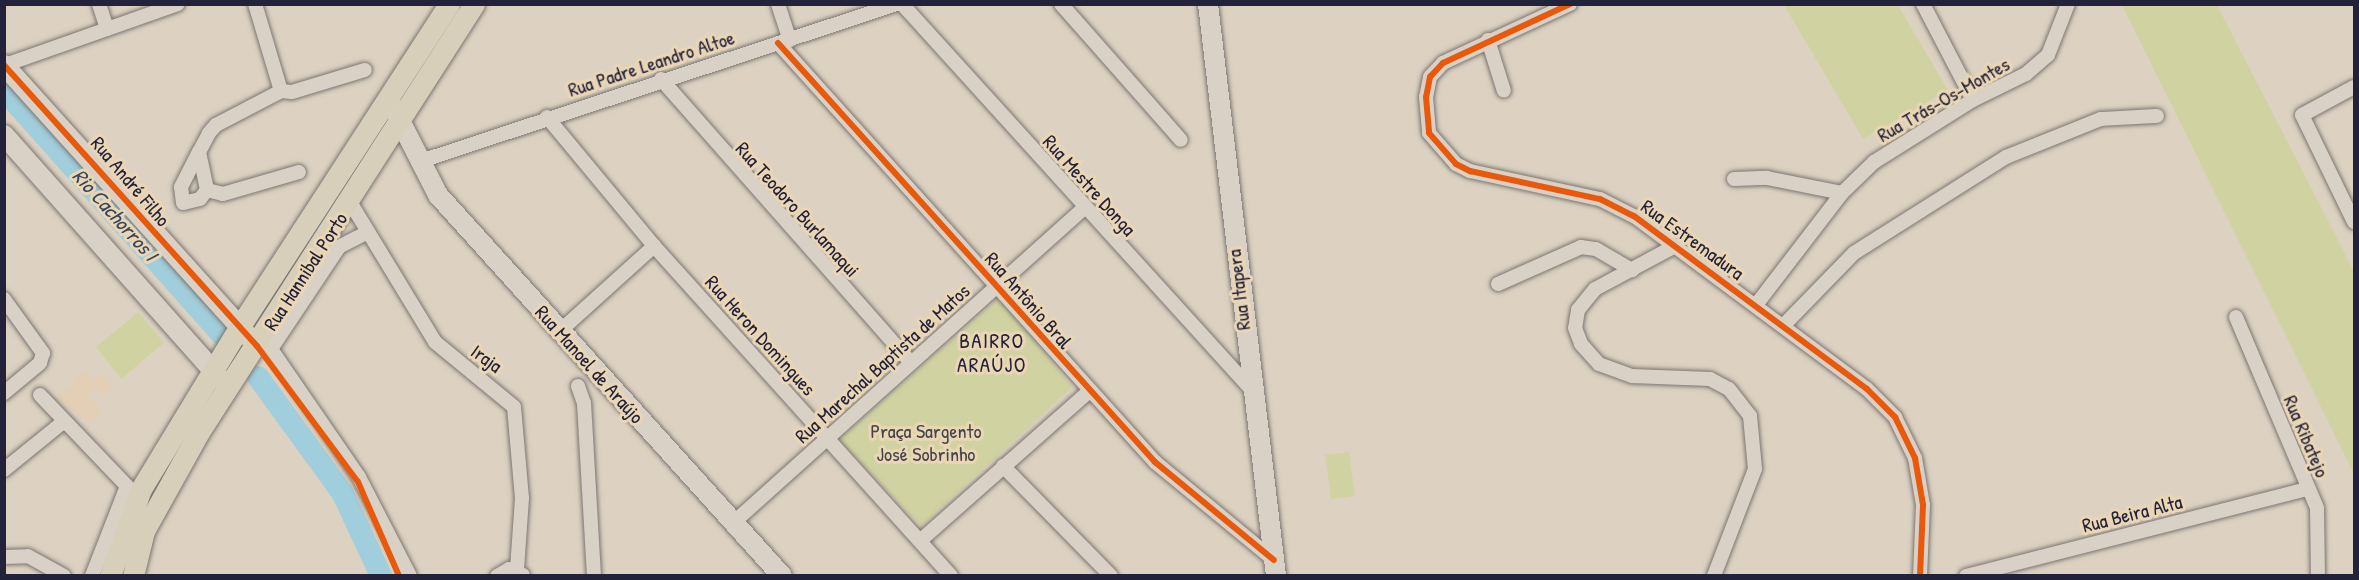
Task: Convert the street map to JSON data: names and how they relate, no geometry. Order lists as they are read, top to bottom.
{
  "streets": {
    "main road": ["Rua Hannibal Porto"],
    "street": [
      "Rua Padre Leandro Altoe",
      "Rua Trás-Os-Montes",
      "Rua André Filho",
      "Rua Mestre Donga",
      "Rua Teodoro Burlamaqui",
      "Rua Estremadura",
      "Rua Itapera",
      "Rua Antônio Bral",
      "Rua Heron Domingues",
      "Iraja",
      "Rua Marechal Baptista de Matos",
      "Rua Manoel de Araújo",
      "Rua Ribatejo",
      "Rua Beira Alta"
    ]
  },
  "crossings": [
    ["Rua Padre Leandro Altoe", "Rua Mestre Donga"],
    ["Rua Padre Leandro Altoe", "Rua Teodoro Burlamaqui"],
    ["Rua Padre Leandro Altoe", "Rua Antônio Bral"],
    ["Rua Padre Leandro Altoe", "Rua Heron Domingues"],
    ["Rua Padre Leandro Altoe", "Rua Manoel de Araújo"],
    ["Rua Trás-Os-Montes", "Rua Estremadura"],
    ["Rua André Filho", "Rua Hannibal Porto"],
    ["Rua Mestre Donga", "Rua Itapera"],
    ["Rua Mestre Donga", "Rua Marechal Baptista de Matos"],
    ["Rua Teodoro Burlamaqui", "Rua Marechal Baptista de Matos"],
    ["Rua Hannibal Porto", "Iraja"],
    ["Rua Hannibal Porto", "Rua Manoel de Araújo"],
    ["Rua Itapera", "Rua Antônio Bral"],
    ["Rua Antônio Bral", "Rua Marechal Baptista de Matos"],
    ["Rua Heron Domingues", "Rua Marechal Baptista de Matos"],
    ["Rua Marechal Baptista de Matos", "Rua Manoel de Araújo"],
    ["Rua Ribatejo", "Rua Beira Alta"]
  ],
  "districts": ["BAIRRO ARAÚJO"],
  "water": ["Rio Cachorros I"],
  "parks": ["Praça Sargento José Sobrinho"]
}
